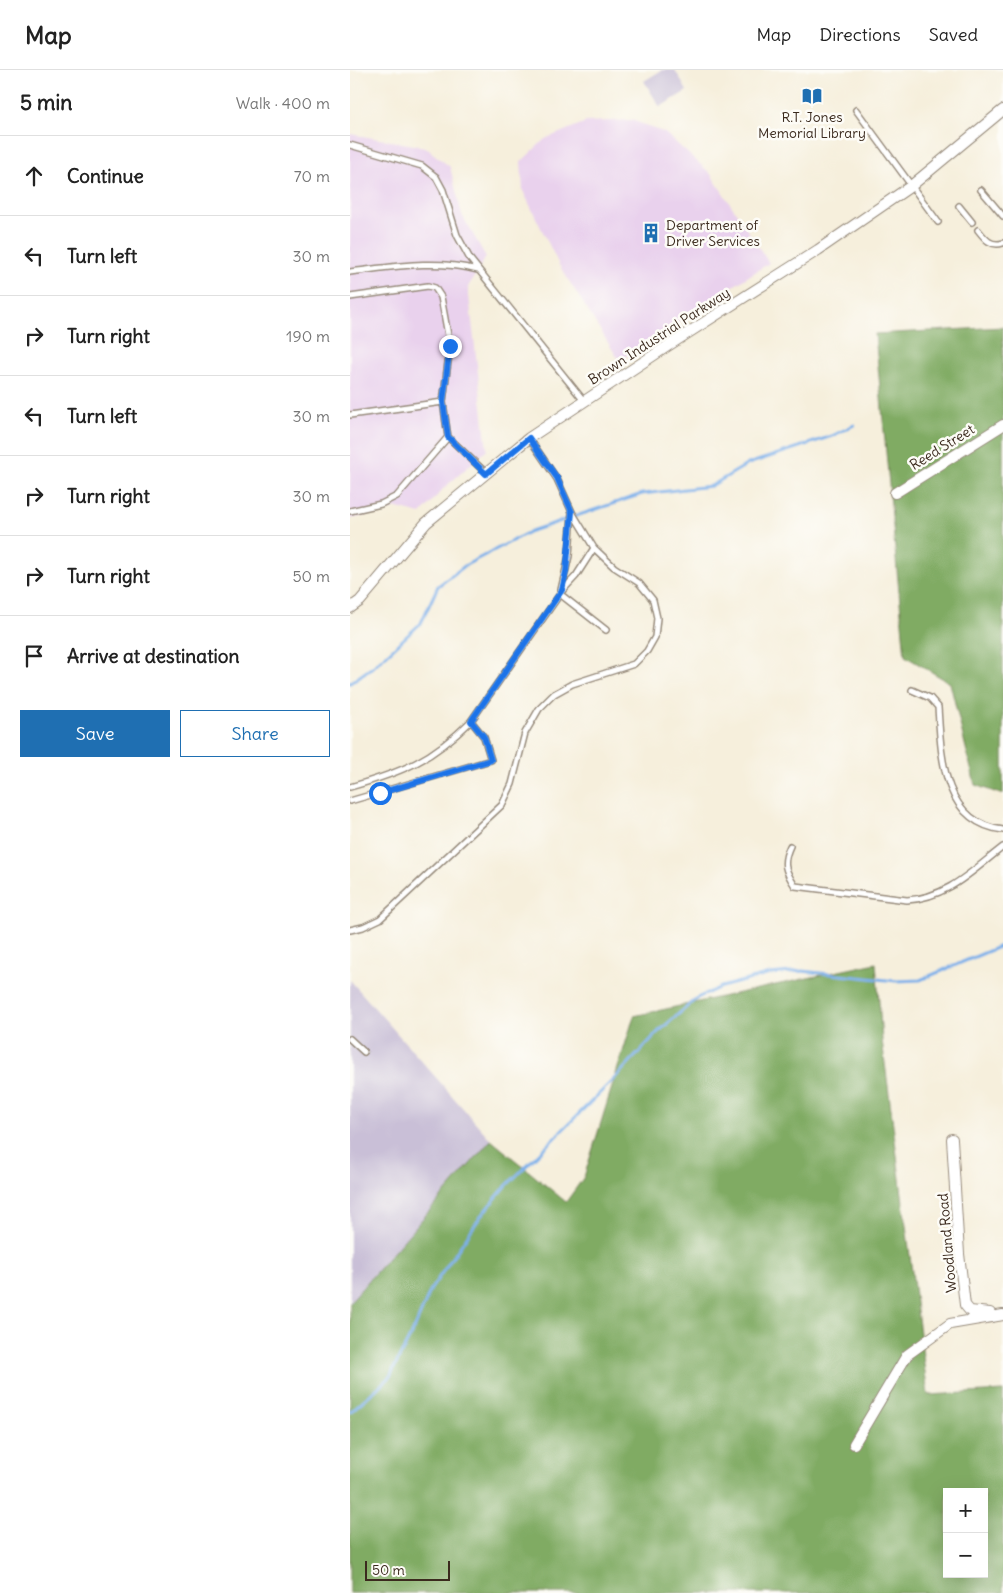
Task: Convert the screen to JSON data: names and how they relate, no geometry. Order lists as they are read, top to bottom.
{
  "streets": {
    "street": ["Brown Industrial Parkway", "Reed Street", "Woodland Road"]
  },
  "places": {
    "library": ["R.T. Jones Memorial Library"],
    "building": ["Department of Driver Services"]
  },
  "scale_bar": "50 m",
  "page": {
    "header": "Map",
    "nav": ["Map", "Directions", "Saved"],
    "heading": ["5 min", "Walk · 400 m"],
    "list": [
      ["Continue", "70 m"],
      ["Turn left", "30 m"],
      ["Turn right", "190 m"],
      ["Turn left", "30 m"],
      ["Turn right", "30 m"],
      ["Turn right", "50 m"],
      "Arrive at destination"
    ],
    "buttons": ["Save", "Share"],
    "map_buttons": ["+", "−"],
    "scale": "50 m"
  }
}
